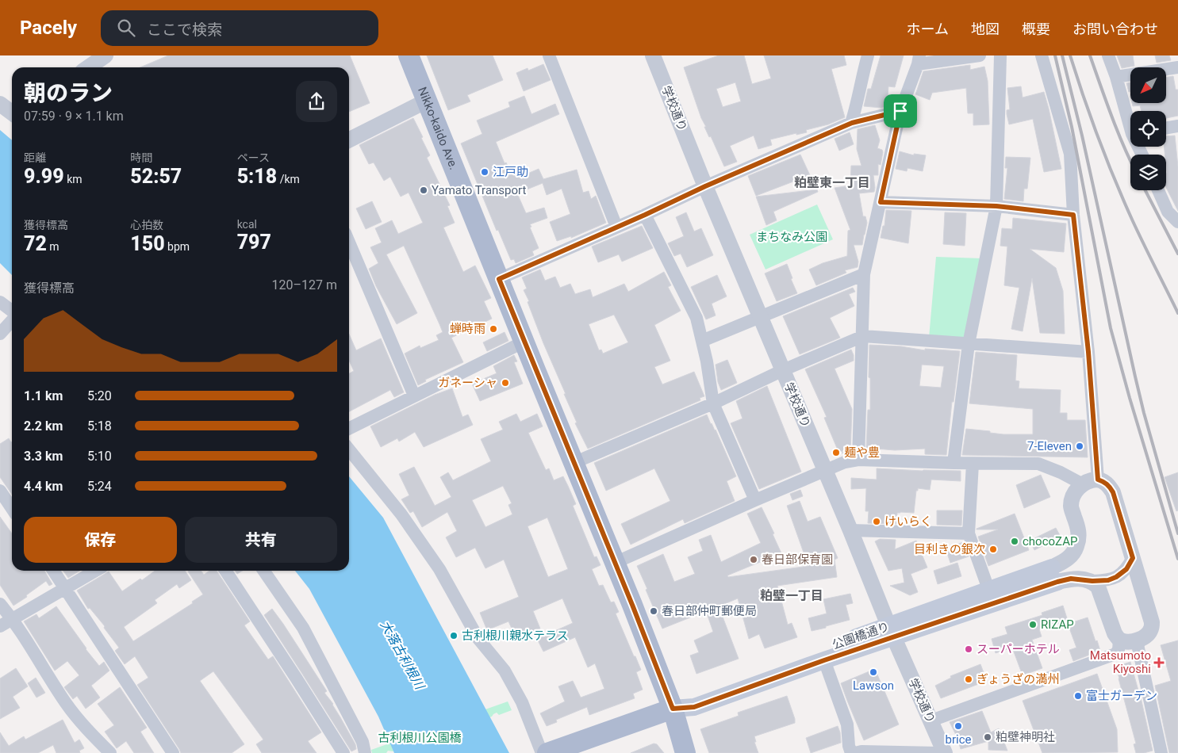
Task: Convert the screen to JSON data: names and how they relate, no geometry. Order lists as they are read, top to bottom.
{
  "streets": {
    "main road": ["Nikko-kaido Ave.", "公園橋通り"],
    "street": ["学校通り"]
  },
  "crossings": [
    ["学校通り", "公園橋通り"],
    ["Nikko-kaido Ave.", "公園橋通り"]
  ],
  "districts": ["粕壁東一丁目", "粕壁一丁目"],
  "water": ["大落古利根川"],
  "parks": ["まちなみ公園", "古利根川公園橋"],
  "places": {
    "other": [
      "江戸助",
      "Yamato Transport",
      "蝉時雨",
      "ガネーシャ",
      "7-Eleven",
      "麺や豊",
      "けいらく",
      "chocoZAP",
      "目利きの銀次",
      "春日部保育園",
      "春日部仲町郵便局",
      "RIZAP",
      "古利根川親水テラス",
      "スーパーホテル",
      "Lawson",
      "ぎょうざの満州",
      "富士ガーデン",
      "brice",
      "粕壁神明社"
    ],
    "health": ["Matsumoto Kiyoshi"]
  },
  "north": "bottom left",
  "page": {
    "header": "Pacely",
    "search": "ここで検索",
    "nav": [
      "ホーム",
      "地図",
      "概要",
      "お問い合わせ"
    ],
    "heading": ["朝のラン", "07:59 · 9 × 1.1 km"],
    "stats": [
      ["距離", "9.99 km"],
      ["時間", "52:57"],
      ["ペース", "5:18 /km"],
      ["獲得標高", "72 m"],
      ["心拍数", "150 bpm"],
      ["kcal", "797"]
    ],
    "chart": ["獲得標高", "120–127 m"],
    "list": [
      {
        "name": "1.1 km",
        "note": "5:20"
      },
      {
        "name": "2.2 km",
        "note": "5:18"
      },
      {
        "name": "3.3 km",
        "note": "5:10"
      },
      {
        "name": "4.4 km",
        "note": "5:24"
      }
    ],
    "buttons": ["保存", "共有"]
  }
}
